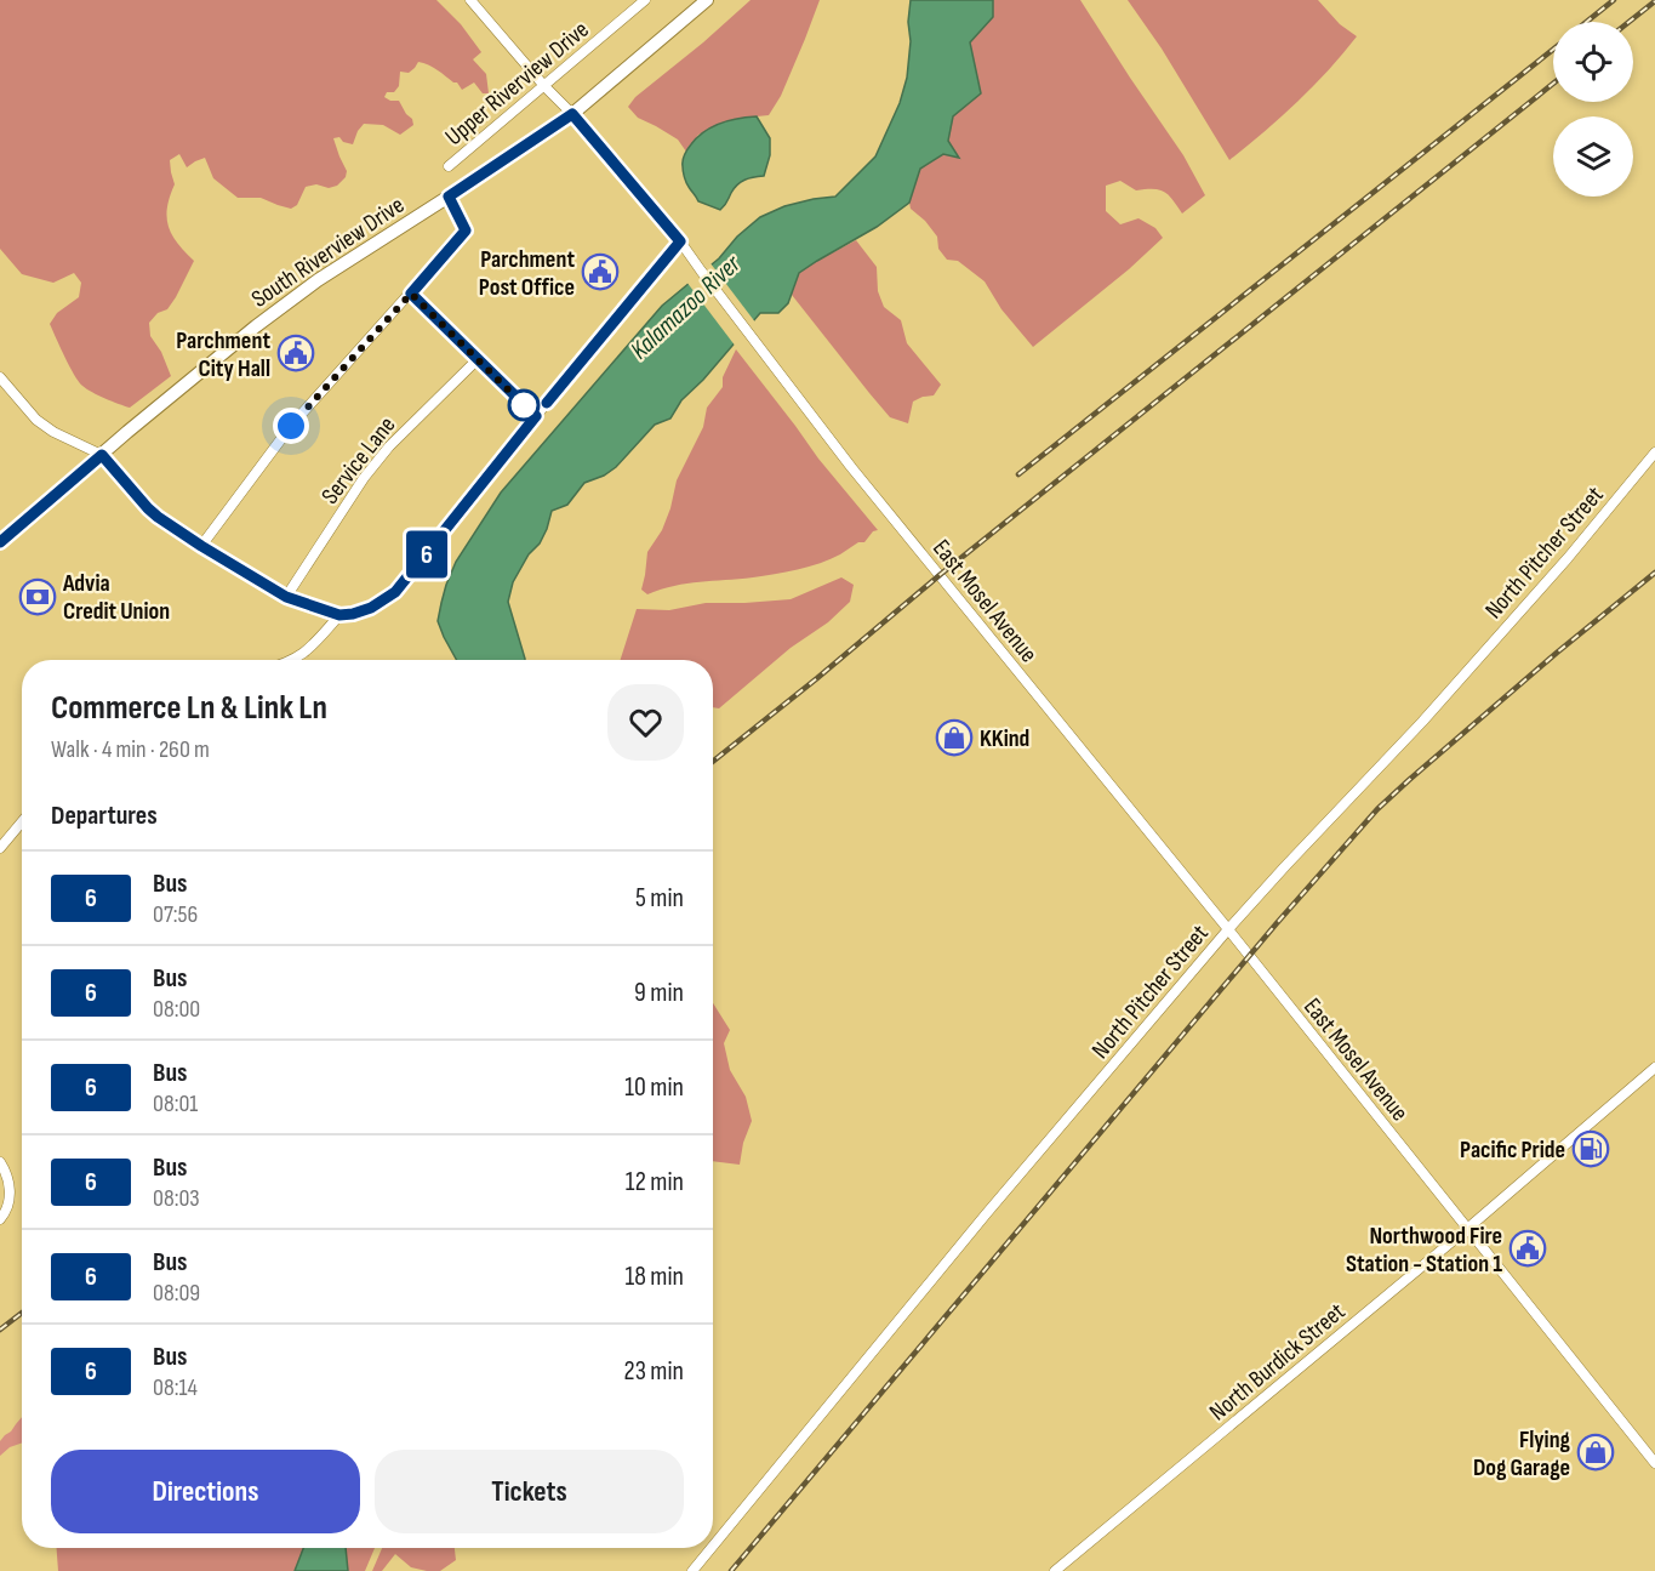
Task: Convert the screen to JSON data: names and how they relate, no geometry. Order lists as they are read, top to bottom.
{
  "streets": {
    "street": [
      "Upper Riverview Drive",
      "South Riverview Drive",
      "Service Lane",
      "North Pitcher Street",
      "East Mosel Avenue",
      "North Burdick Street"
    ]
  },
  "crossings": [
    ["Upper Riverview Drive", "East Mosel Avenue"],
    ["South Riverview Drive", "East Mosel Avenue"],
    ["North Pitcher Street", "East Mosel Avenue"],
    ["East Mosel Avenue", "North Burdick Street"]
  ],
  "water": ["Kalamazoo River"],
  "places": {
    "public building": ["Parchment Post Office", "Parchment City Hall", "Northwood Fire Station - Station 1"],
    "bank": ["Advia Credit Union"],
    "shop": ["KKind", "Flying Dog Garage"],
    "fuel station": ["Pacific Pride"]
  },
  "lines": ["bus line 6"],
  "page": {
    "on_map": "6",
    "heading": [
      ["Commerce Ln & Link Ln", "Walk · 4 min · 260 m"],
      "Departures"
    ],
    "list": [
      {
        "mark": "6",
        "name": "Bus",
        "note": "07:56",
        "value": "5 min"
      },
      {
        "mark": "6",
        "name": "Bus",
        "note": "08:00",
        "value": "9 min"
      },
      {
        "mark": "6",
        "name": "Bus",
        "note": "08:01",
        "value": "10 min"
      },
      {
        "mark": "6",
        "name": "Bus",
        "note": "08:03",
        "value": "12 min"
      },
      {
        "mark": "6",
        "name": "Bus",
        "note": "08:09",
        "value": "18 min"
      },
      {
        "mark": "6",
        "name": "Bus",
        "note": "08:14",
        "value": "23 min"
      }
    ],
    "buttons": ["Directions", "Tickets"]
  }
}
